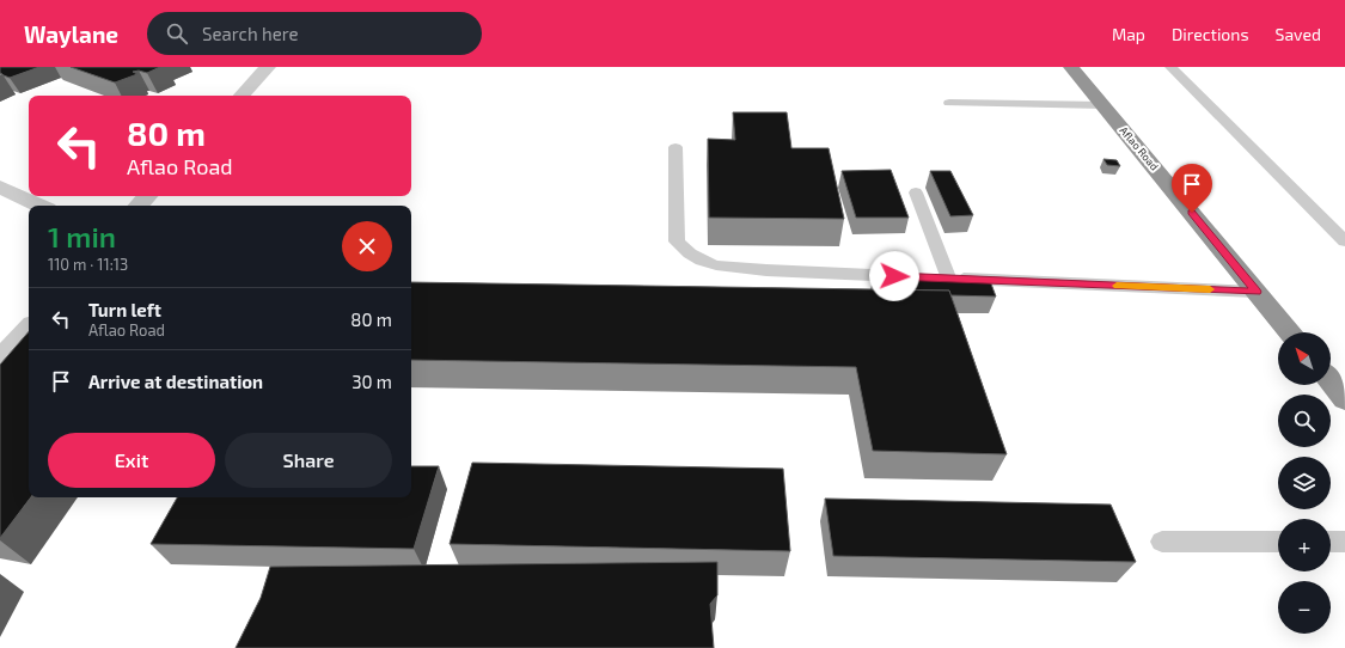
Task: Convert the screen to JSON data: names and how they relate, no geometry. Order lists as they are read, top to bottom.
{
  "streets": {
    "highway": ["Aflao Road"]
  },
  "north": "top left",
  "page": {
    "header": "Waylane",
    "search": "Search here",
    "nav": ["Map", "Directions", "Saved"],
    "turn": ["80 m", "Aflao Road"],
    "heading": ["1 min", "110 m · 11:13"],
    "list": [
      {
        "name": "Turn left",
        "note": "Aflao Road",
        "value": "80 m"
      },
      {
        "name": "Arrive at destination",
        "value": "30 m"
      }
    ],
    "map_buttons": ["+", "−"],
    "buttons": ["Exit", "Share"]
  }
}
